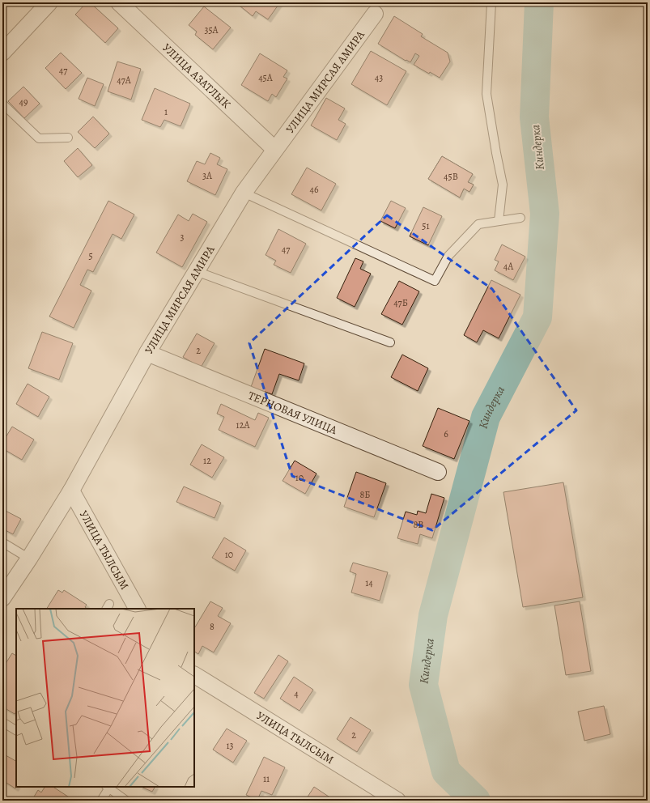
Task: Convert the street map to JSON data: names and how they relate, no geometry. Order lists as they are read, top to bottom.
{
  "streets": {
    "street": [
      "УЛИЦА АЗАТЛЫК",
      "УЛИЦА МИРСАЯ АМИРА",
      "ТЕРНОВАЯ УЛИЦА",
      "УЛИЦА ТЫЛСЫМ"
    ]
  },
  "crossings": [
    ["УЛИЦА АЗАТЛЫК", "УЛИЦА МИРСАЯ АМИРА"],
    ["УЛИЦА МИРСАЯ АМИРА", "ТЕРНОВАЯ УЛИЦА"],
    ["УЛИЦА МИРСАЯ АМИРА", "УЛИЦА ТЫЛСЫМ"]
  ],
  "water": ["Киндерка"],
  "house_numbers": [
    "35А",
    "47",
    "45А",
    "43",
    "47А",
    "49",
    "1",
    "3А",
    "45В",
    "46",
    "51",
    "3",
    "47",
    "5",
    "4А",
    "47Б",
    "2",
    "12А",
    "6",
    "12",
    "10",
    "8Б",
    "8В",
    "10",
    "14",
    "8",
    "4",
    "2",
    "13",
    "11"
  ]
}
